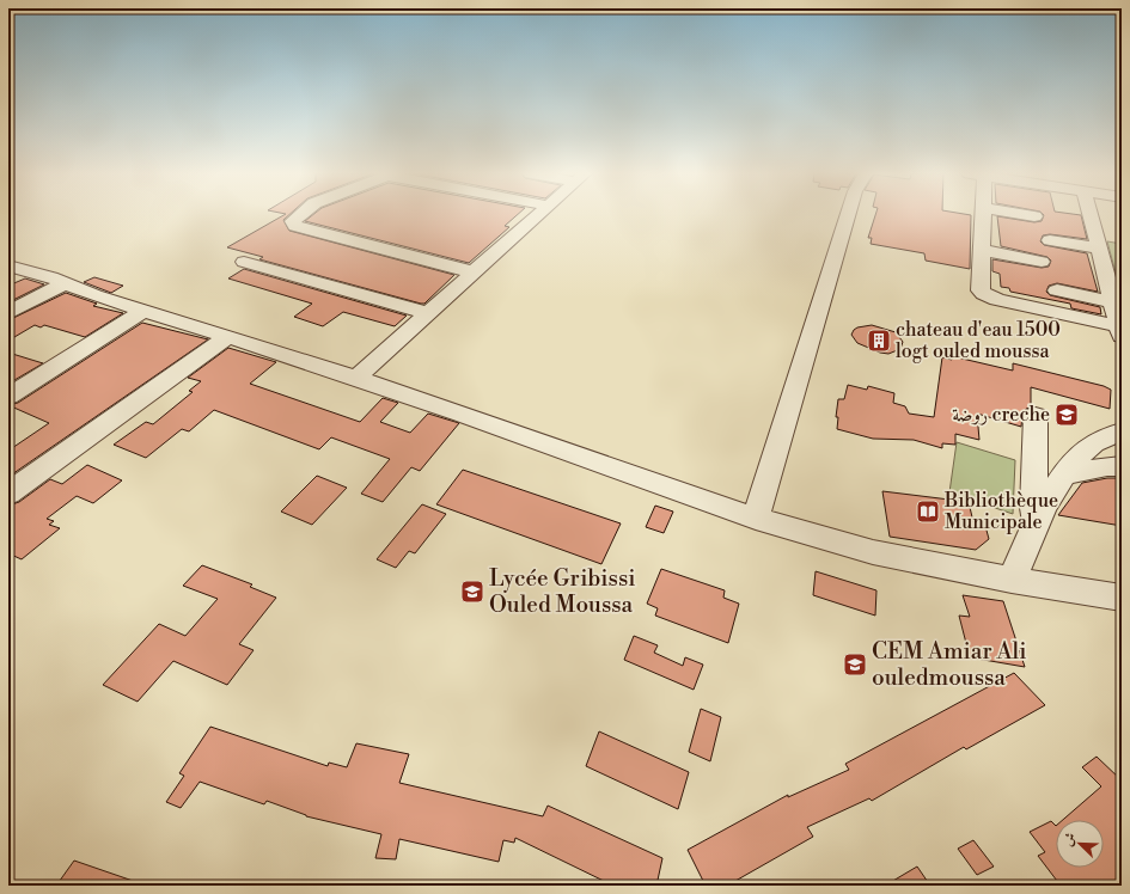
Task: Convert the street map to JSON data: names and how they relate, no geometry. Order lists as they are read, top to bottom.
{
  "places": {
    "building": ["chateau d'eau 1500 logt ouled moussa"],
    "school or university": ["روضة creche", "Lycée Gribissi Ouled Moussa", "CEM Amiar Ali ouledmoussa"],
    "library": ["Bibliothèque Municipale"]
  },
  "north": "top left"
}
